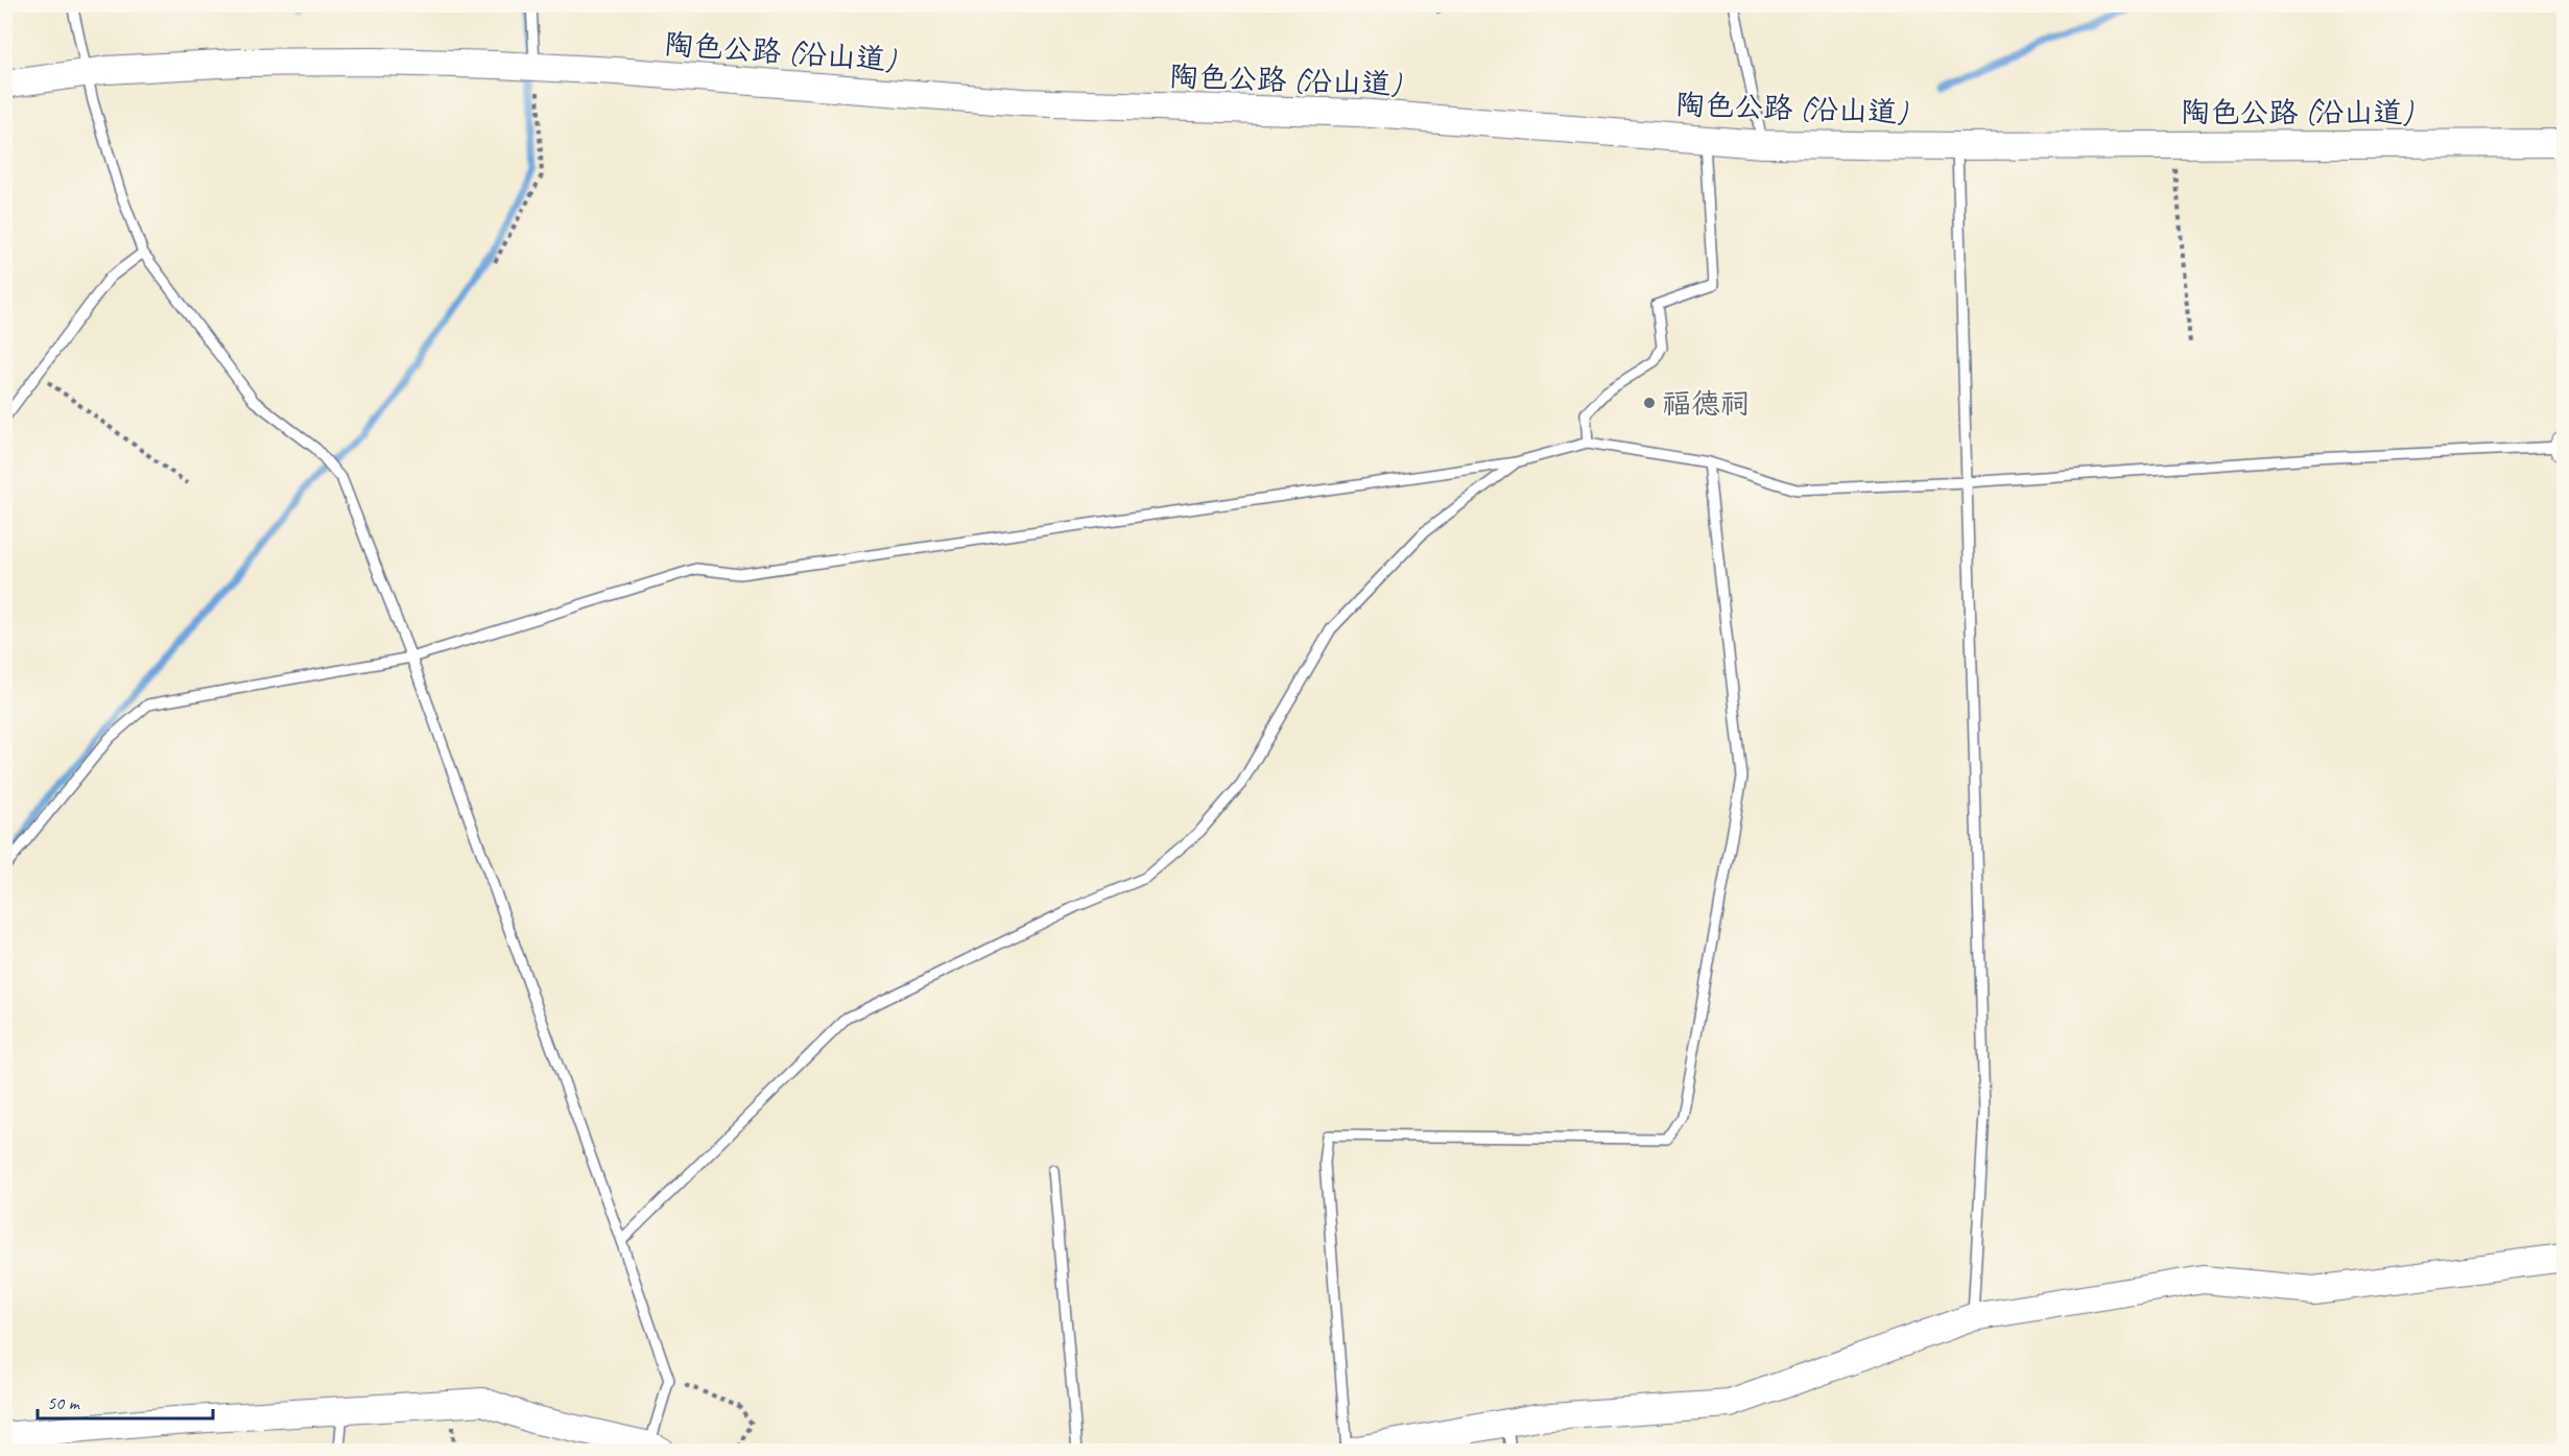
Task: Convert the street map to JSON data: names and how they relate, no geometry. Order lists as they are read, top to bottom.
{
  "streets": {
    "main road": ["陶色公路 (沿山道)"]
  },
  "places": ["福德祠"],
  "scale_bar": "50 m"
}
